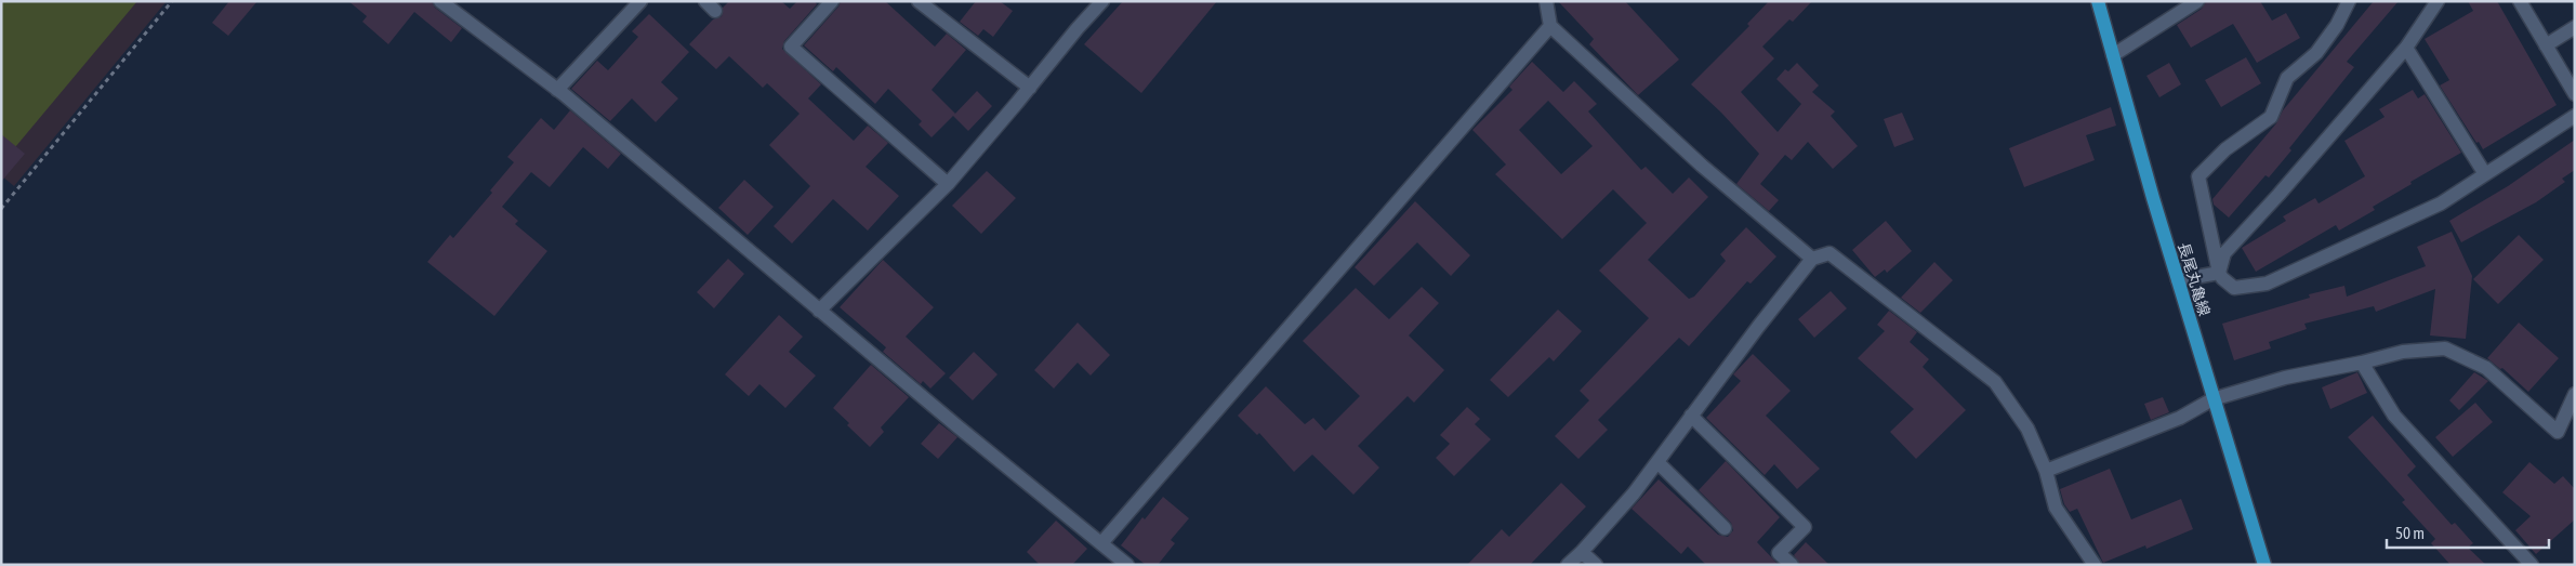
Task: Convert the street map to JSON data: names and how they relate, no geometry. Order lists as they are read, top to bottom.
{
  "streets": {
    "main road": ["長尾丸亀線"]
  },
  "scale_bar": "50 m"
}
